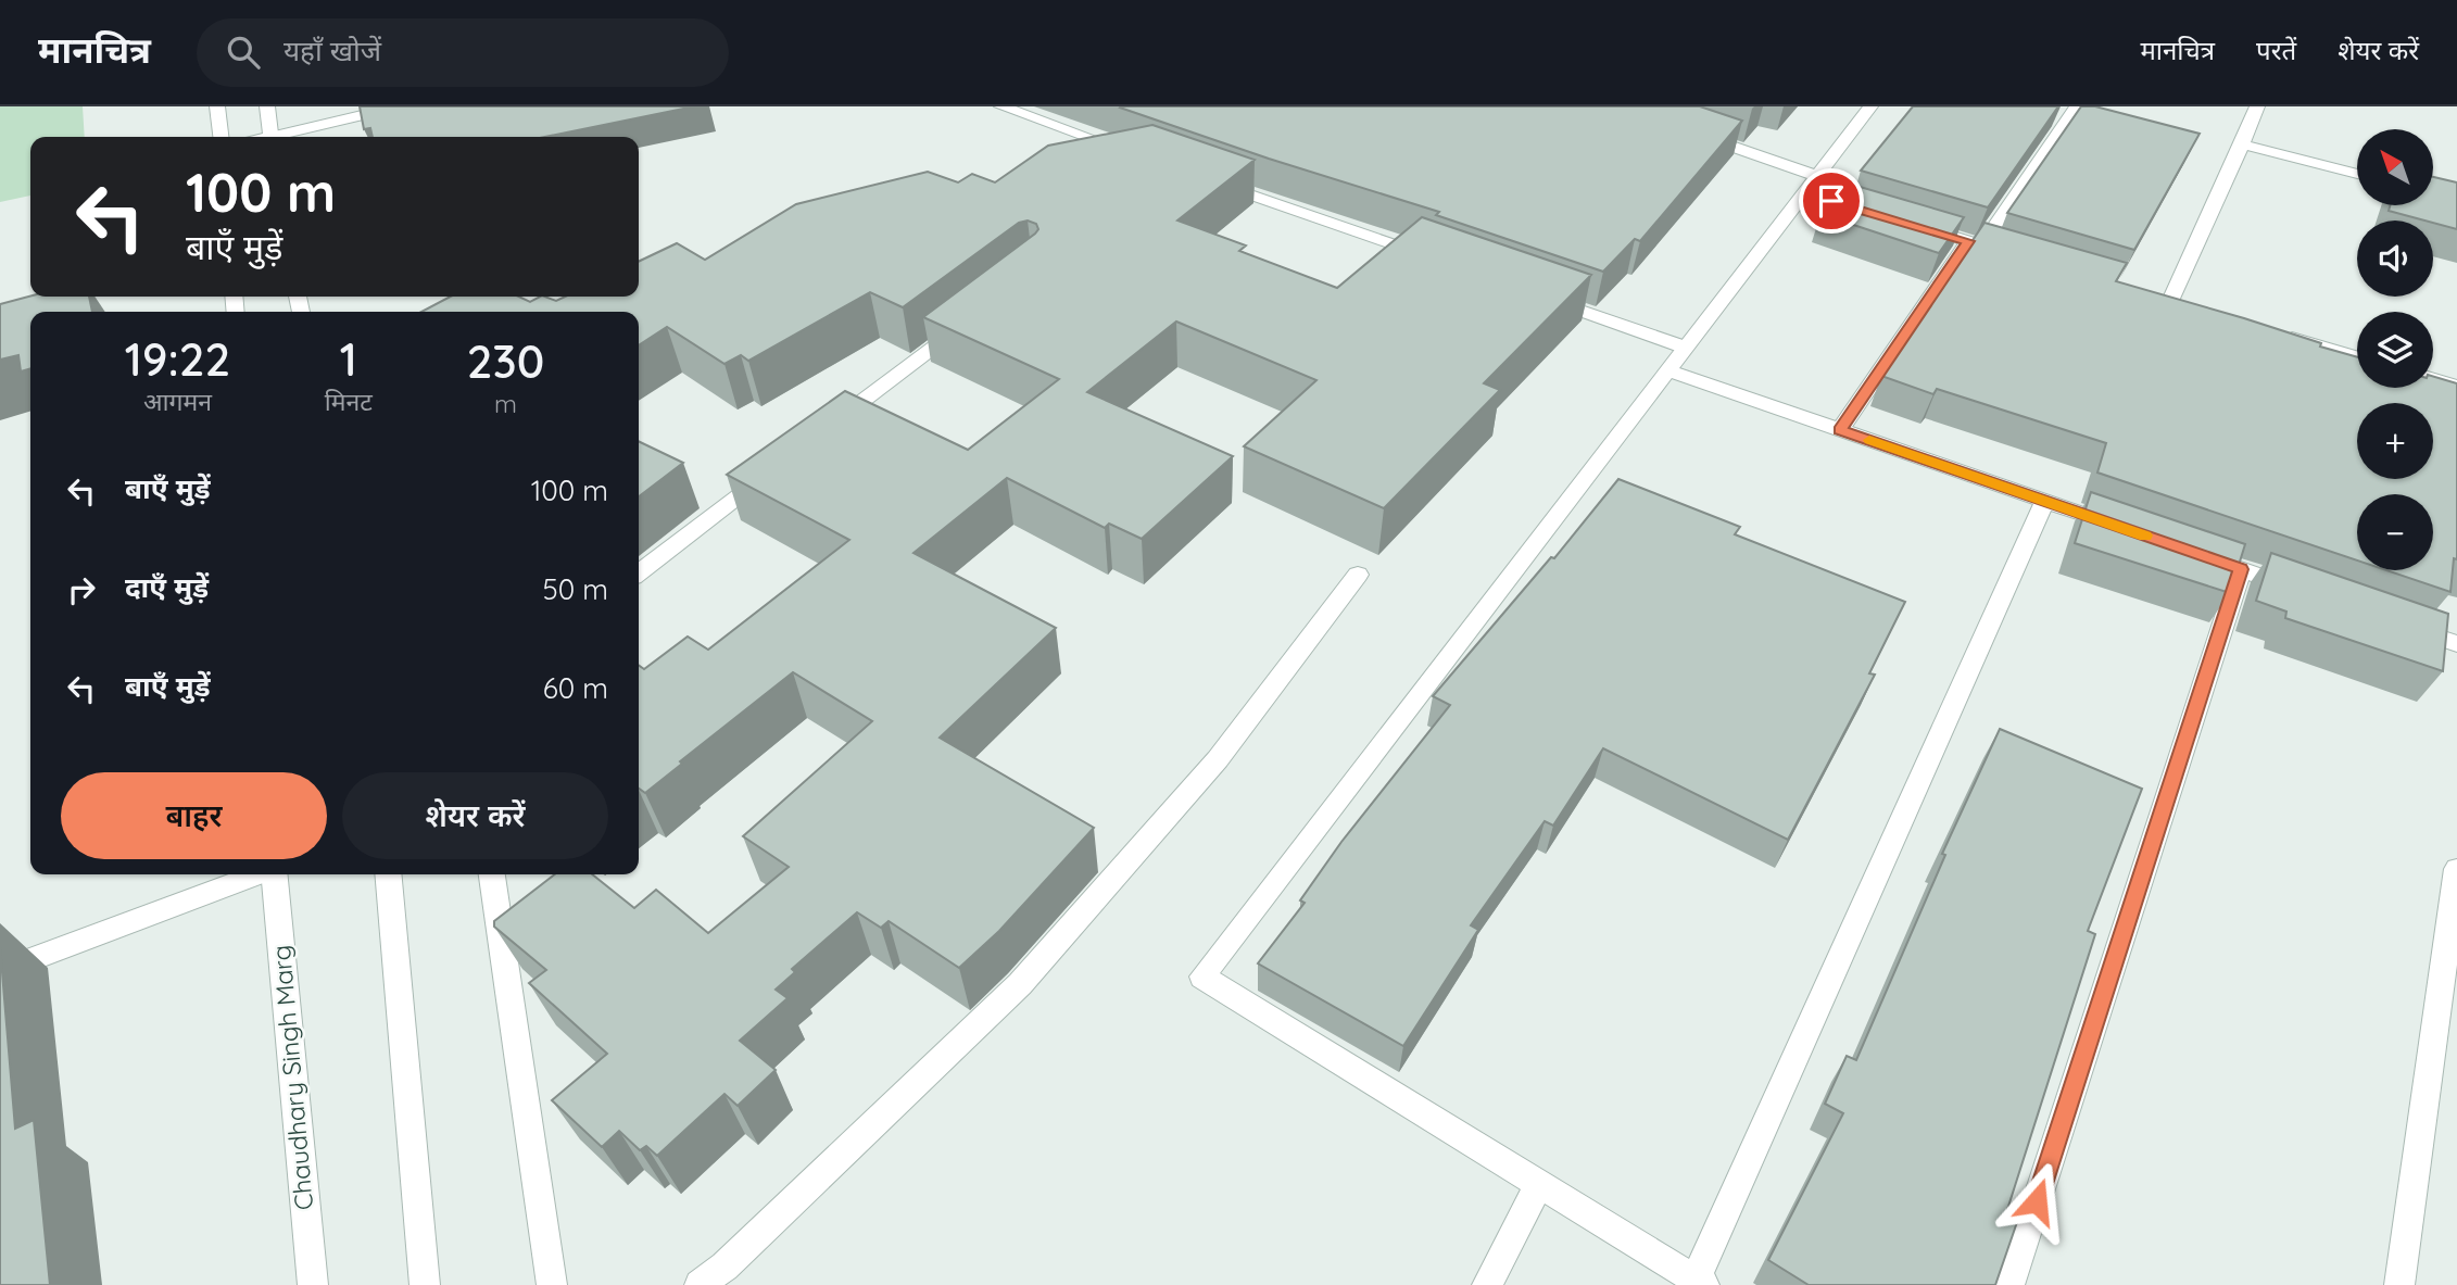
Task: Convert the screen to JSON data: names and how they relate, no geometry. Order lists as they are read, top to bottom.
{
  "streets": {
    "street": ["Chaudhary Singh Marg"]
  },
  "north": "top left",
  "page": {
    "header": "मानचित्र",
    "search": "यहाँ खोजें",
    "nav": ["मानचित्र", "परतें", "शेयर करें"],
    "map_buttons": ["+", "−"],
    "turn": ["100 m", "बाएँ मुड़ें"],
    "eta": [
      "19:22",
      "आगमन",
      "1",
      "मिनट",
      "230",
      "m"
    ],
    "list": [
      {
        "name": "बाएँ मुड़ें",
        "value": "100 m"
      },
      {
        "name": "दाएँ मुड़ें",
        "value": "50 m"
      },
      {
        "name": "बाएँ मुड़ें",
        "value": "60 m"
      }
    ],
    "buttons": ["बाहर", "शेयर करें"]
  }
}
